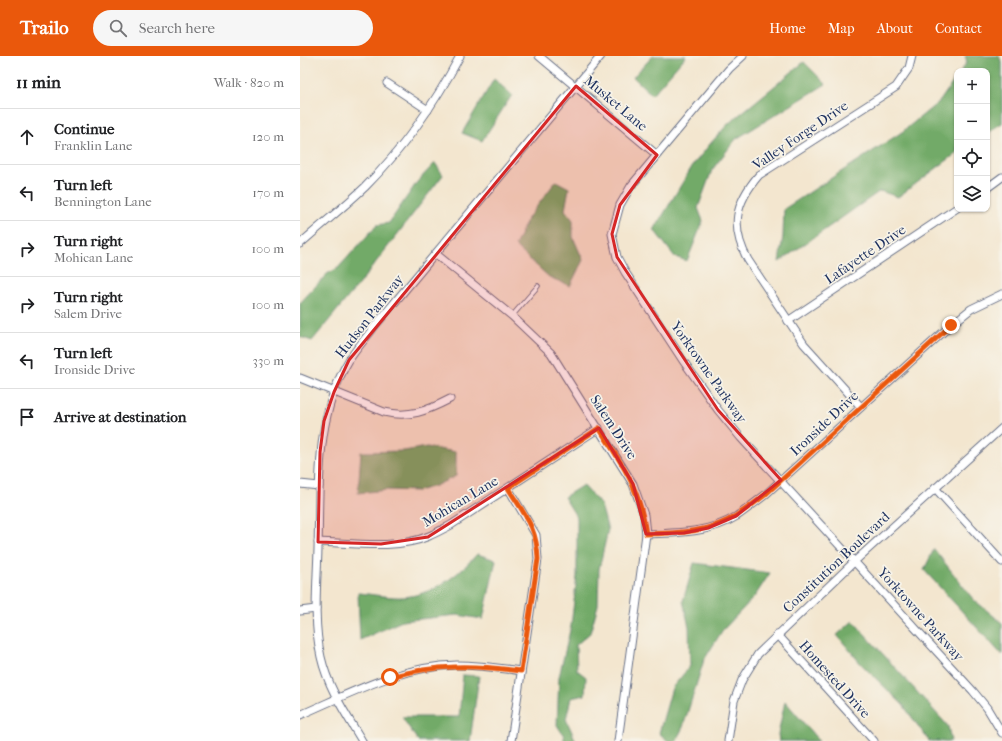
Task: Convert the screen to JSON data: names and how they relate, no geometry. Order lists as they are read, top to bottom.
{
  "streets": {
    "street": [
      "Musket Lane",
      "Valley Forge Drive",
      "Lafayette Drive",
      "Hudson Parkway",
      "Yorktowne Parkway",
      "Ironside Drive",
      "Salem Drive",
      "Mohican Lane",
      "Constitution Boulevard",
      "Homested Drive"
    ]
  },
  "crossings": [
    ["Musket Lane", "Hudson Parkway"],
    ["Musket Lane", "Yorktowne Parkway"],
    ["Valley Forge Drive", "Lafayette Drive"],
    ["Valley Forge Drive", "Ironside Drive"],
    ["Hudson Parkway", "Salem Drive"],
    ["Hudson Parkway", "Mohican Lane"],
    ["Yorktowne Parkway", "Ironside Drive"],
    ["Yorktowne Parkway", "Constitution Boulevard"],
    ["Ironside Drive", "Salem Drive"],
    ["Salem Drive", "Mohican Lane"],
    ["Constitution Boulevard", "Homested Drive"]
  ],
  "page": {
    "header": "Trailo",
    "search": "Search here",
    "nav": [
      "Home",
      "Map",
      "About",
      "Contact"
    ],
    "heading": ["11 min", "Walk · 820 m"],
    "map_buttons": ["+", "−"],
    "list": [
      ["Continue", "Franklin Lane", "120 m"],
      ["Turn left", "Bennington Lane", "170 m"],
      ["Turn right", "Mohican Lane", "100 m"],
      ["Turn right", "Salem Drive", "100 m"],
      ["Turn left", "Ironside Drive", "330 m"],
      "Arrive at destination"
    ]
  }
}
